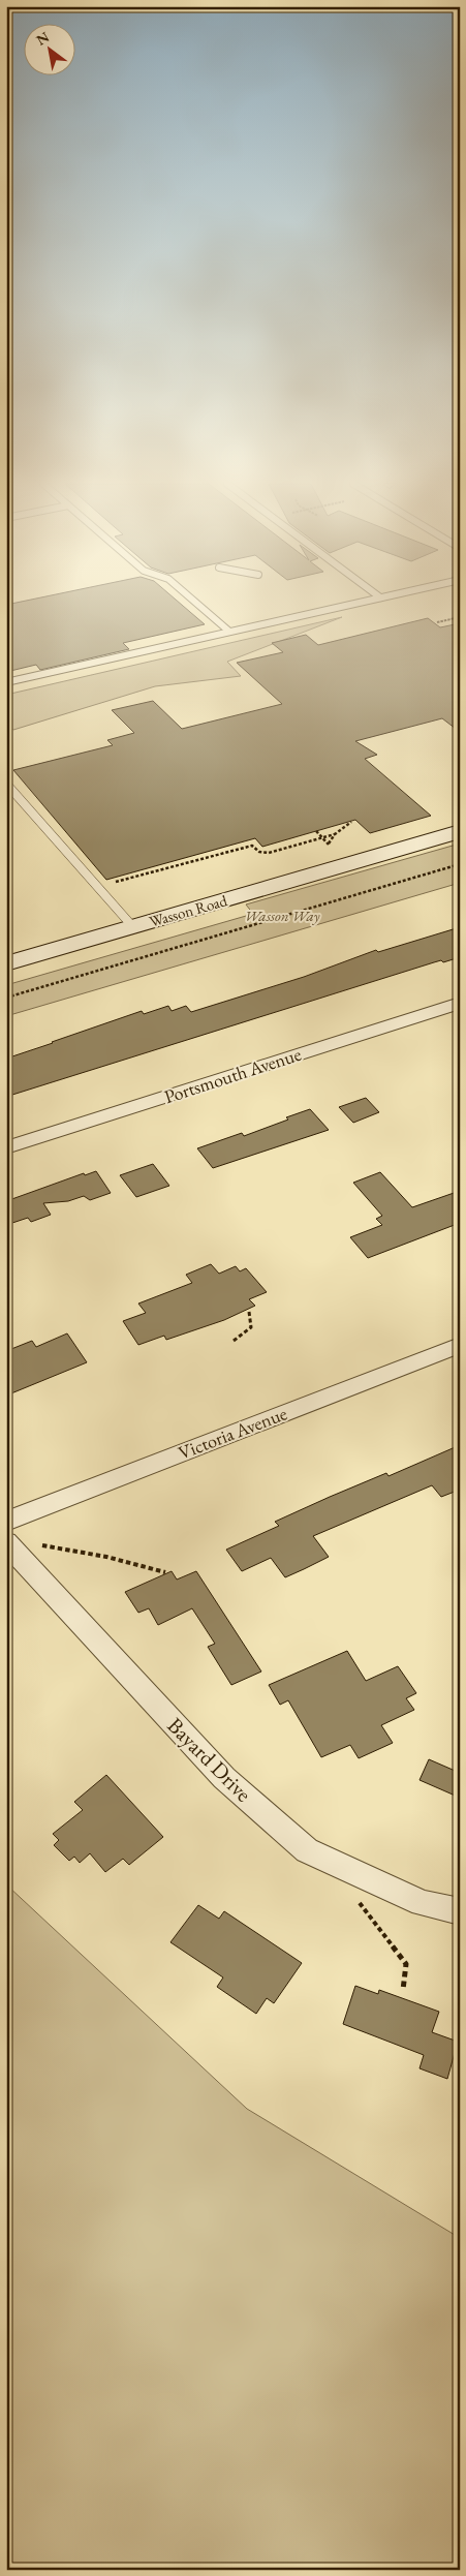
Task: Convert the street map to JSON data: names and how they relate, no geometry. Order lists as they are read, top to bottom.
{
  "streets": {
    "street": [
      "Wasson Road",
      "Portsmouth Avenue",
      "Victoria Avenue",
      "Bayard Drive"
    ]
  },
  "parks": ["Wasson Way"],
  "north": "top left"
}
